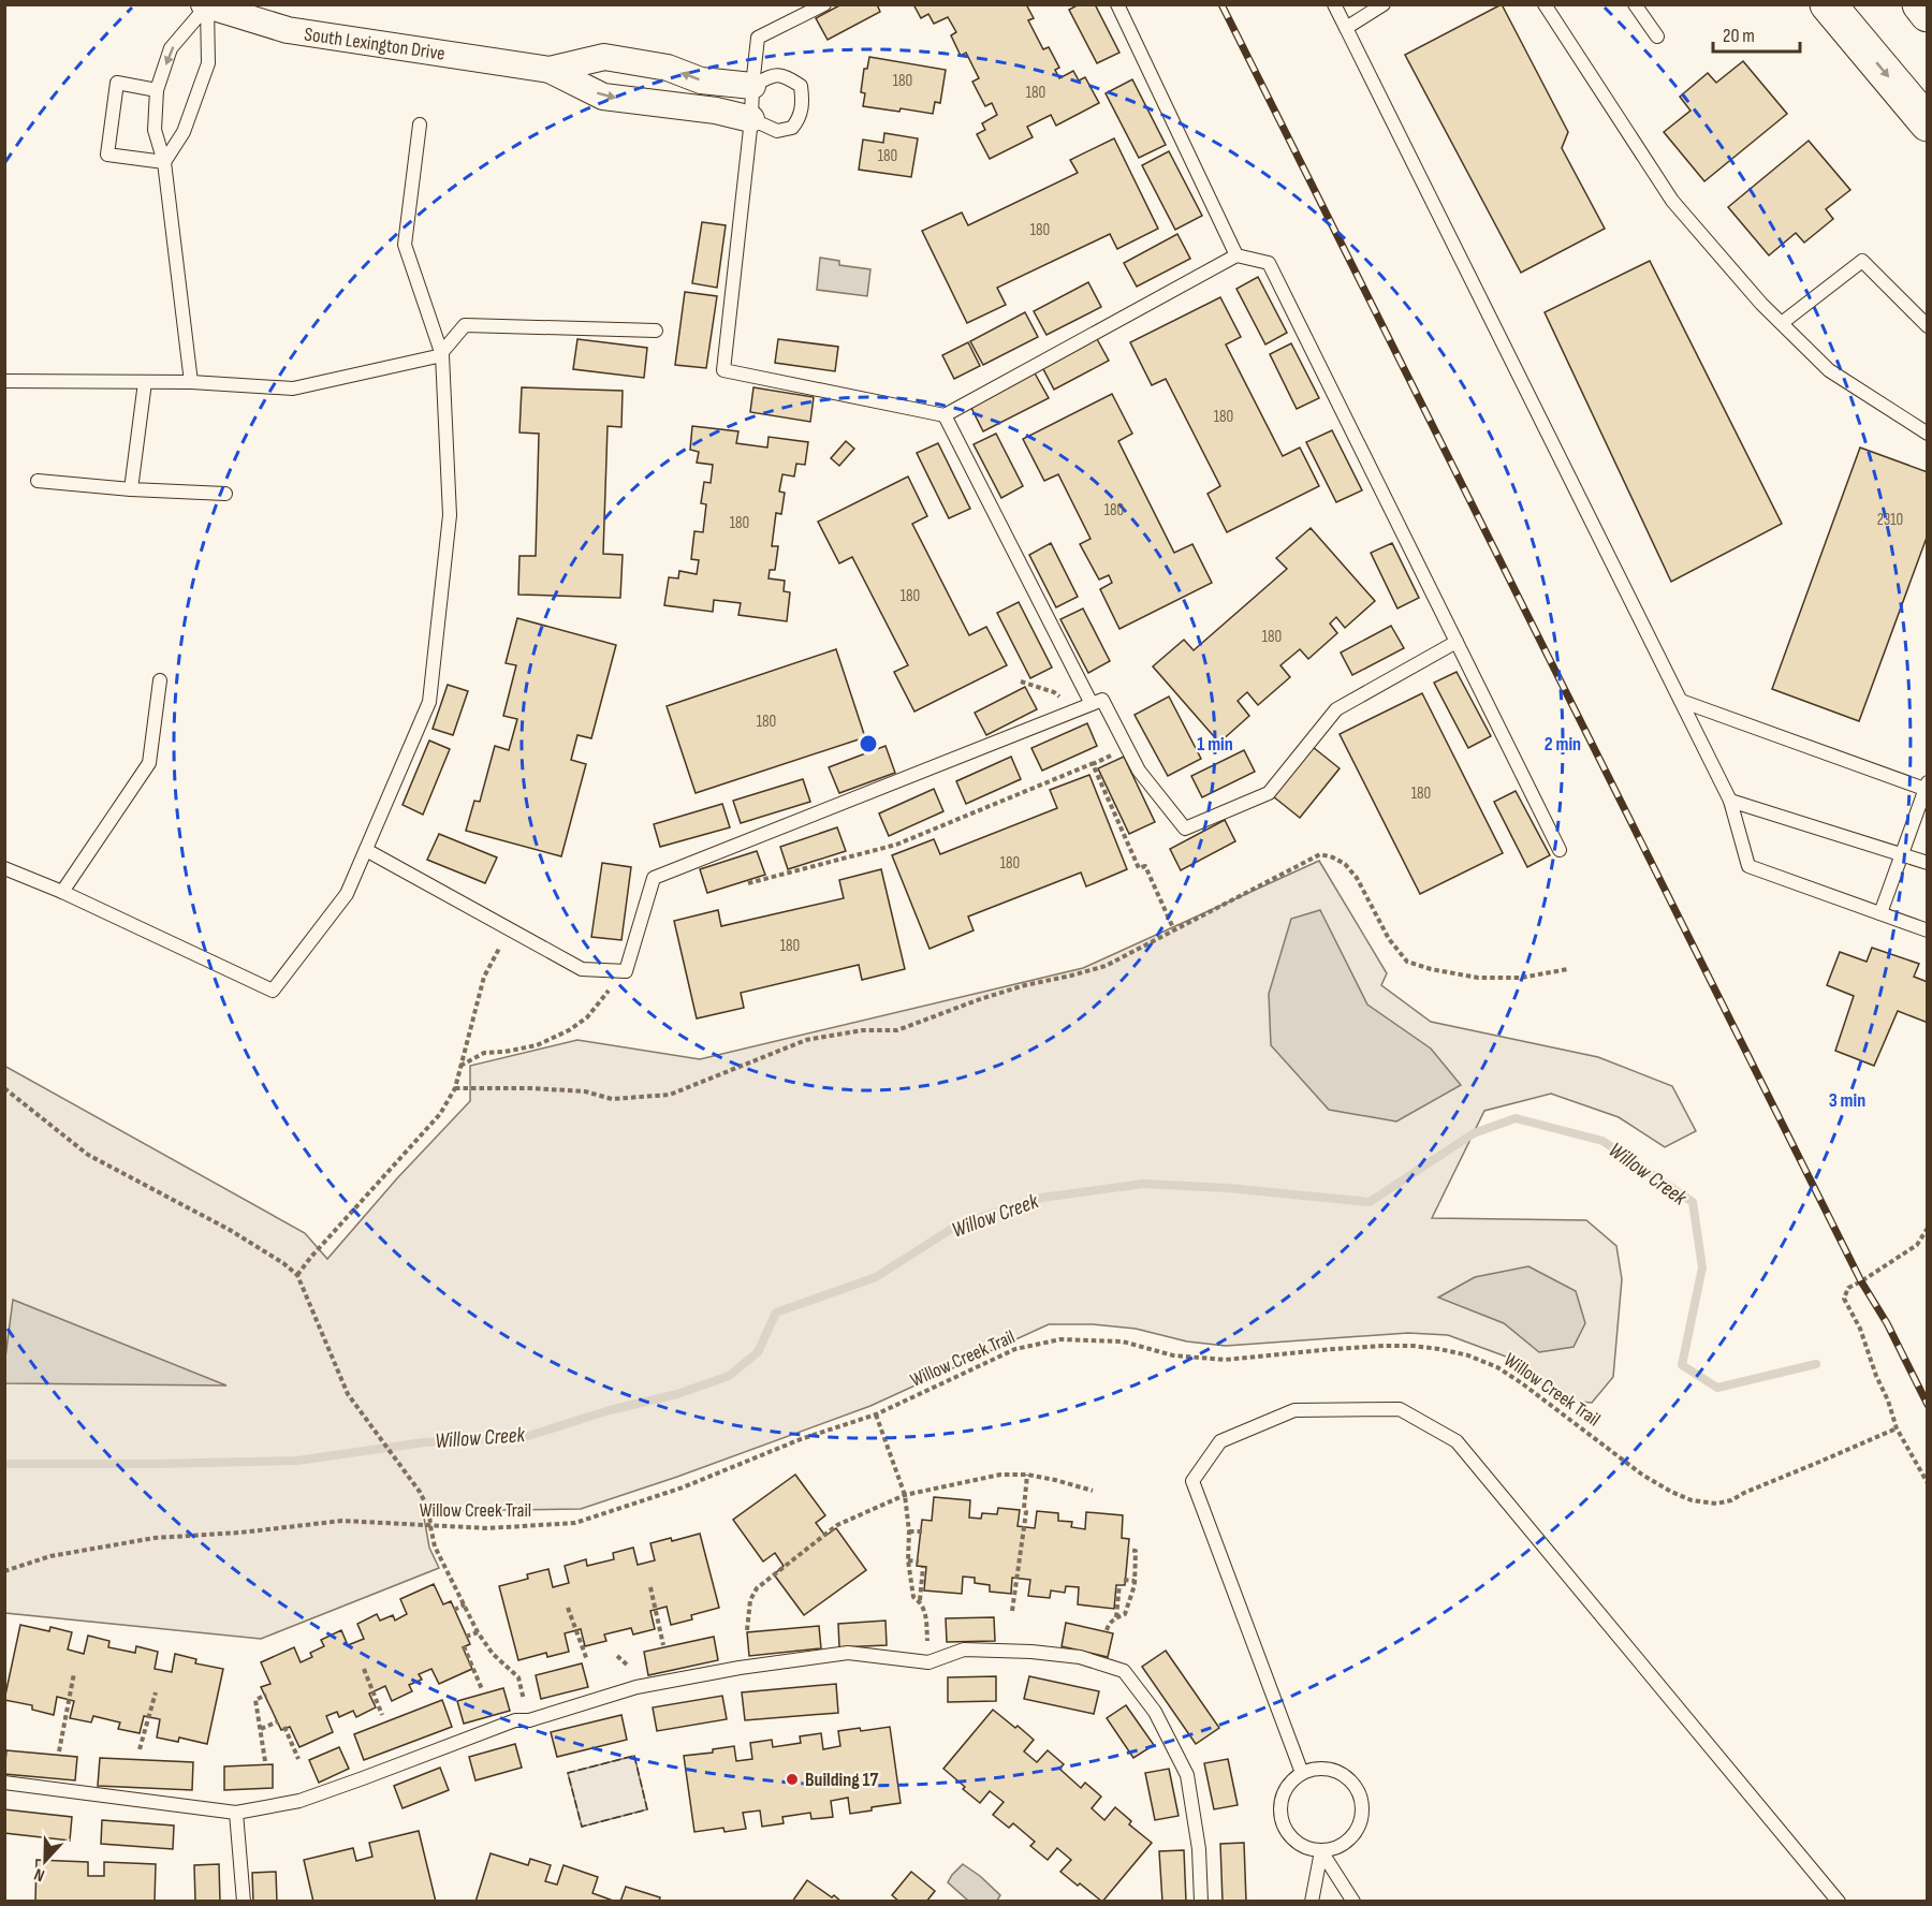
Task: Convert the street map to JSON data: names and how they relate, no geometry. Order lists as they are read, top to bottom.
{
  "streets": {
    "street": ["South Lexington Drive"],
    "path": ["Willow Creek Trail"]
  },
  "water": ["Willow Creek"],
  "places": ["Building 17"],
  "house_numbers": [
    "180",
    "180",
    "180",
    "180",
    "180",
    "180",
    "2310",
    "180",
    "180",
    "180",
    "180",
    "180",
    "180",
    "180"
  ],
  "scale_bar": "20 m",
  "north": "bottom",
  "rings": ["1 min", "2 min", "3 min"]
}
